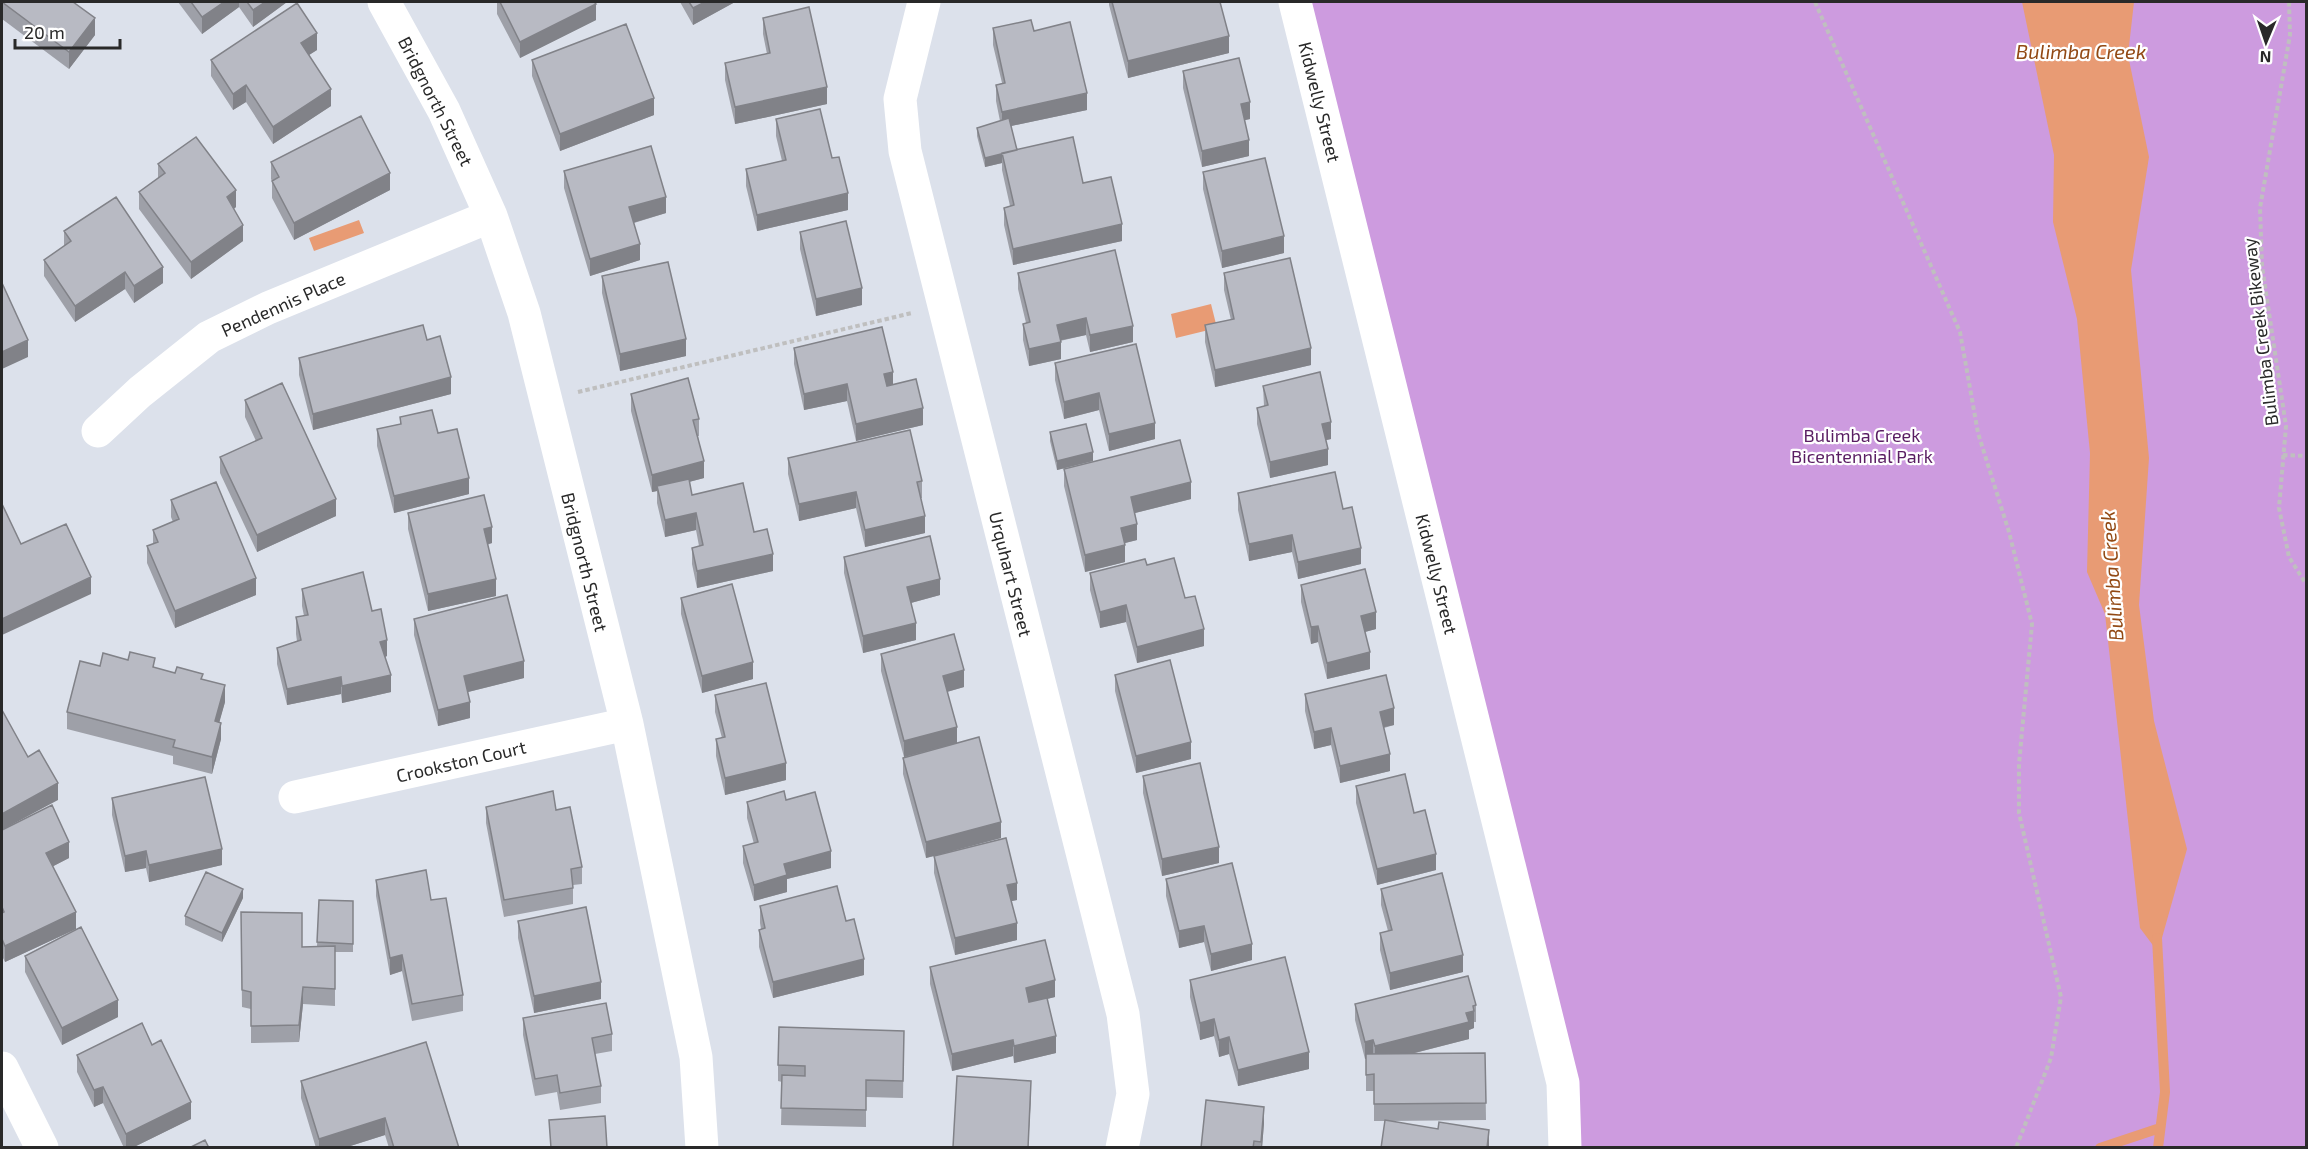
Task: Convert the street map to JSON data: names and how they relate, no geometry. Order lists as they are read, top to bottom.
{
  "streets": {
    "street": [
      "Bridgnorth Street",
      "Kidwelly Street",
      "Pendennis Place",
      "Urquhart Street",
      "Crookston Court"
    ],
    "path": ["Bulimba Creek Bikeway"]
  },
  "crossings": [
    ["Bridgnorth Street", "Pendennis Place"],
    ["Bridgnorth Street", "Crookston Court"]
  ],
  "water": ["Bulimba Creek"],
  "parks": ["Bulimba Creek Bicentennial Park"],
  "scale_bar": "20 m",
  "north": "bottom"
}
